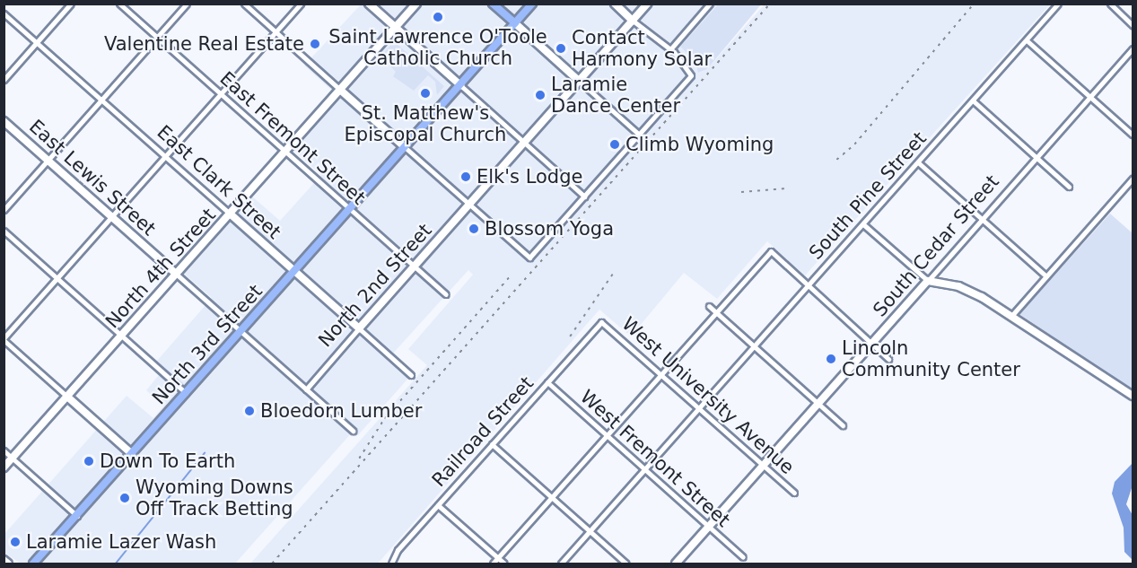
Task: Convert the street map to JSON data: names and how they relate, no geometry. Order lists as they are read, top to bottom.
{
  "streets": {
    "main road": ["North 3rd Street"],
    "street": [
      "East Fremont Street",
      "East Lewis Street",
      "East Clark Street",
      "South Pine Street",
      "South Cedar Street",
      "North 4th Street",
      "North 2nd Street",
      "West University Avenue",
      "Railroad Street",
      "West Fremont Street"
    ]
  },
  "crossings": [
    ["East Fremont Street", "North 4th Street"],
    ["East Fremont Street", "North 2nd Street"],
    ["East Fremont Street", "North 3rd Street"],
    ["East Lewis Street", "North 4th Street"],
    ["East Lewis Street", "North 2nd Street"],
    ["East Lewis Street", "North 3rd Street"],
    ["East Clark Street", "North 4th Street"],
    ["East Clark Street", "North 2nd Street"],
    ["East Clark Street", "North 3rd Street"],
    ["South Pine Street", "West University Avenue"],
    ["South Pine Street", "West Fremont Street"],
    ["South Cedar Street", "West University Avenue"],
    ["South Cedar Street", "West Fremont Street"],
    ["West University Avenue", "Railroad Street"],
    ["Railroad Street", "West Fremont Street"]
  ],
  "places": [
    "Saint Lawrence O'Toole Catholic Church",
    "Valentine Real Estate",
    "Contact Harmony Solar",
    "St. Matthew's Episcopal Church",
    "Laramie Dance Center",
    "Climb Wyoming",
    "Elk's Lodge",
    "Blossom Yoga",
    "Lincoln Community Center",
    "Bloedorn Lumber",
    "Down To Earth",
    "Wyoming Downs Off Track Betting",
    "Laramie Lazer Wash"
  ]
}
